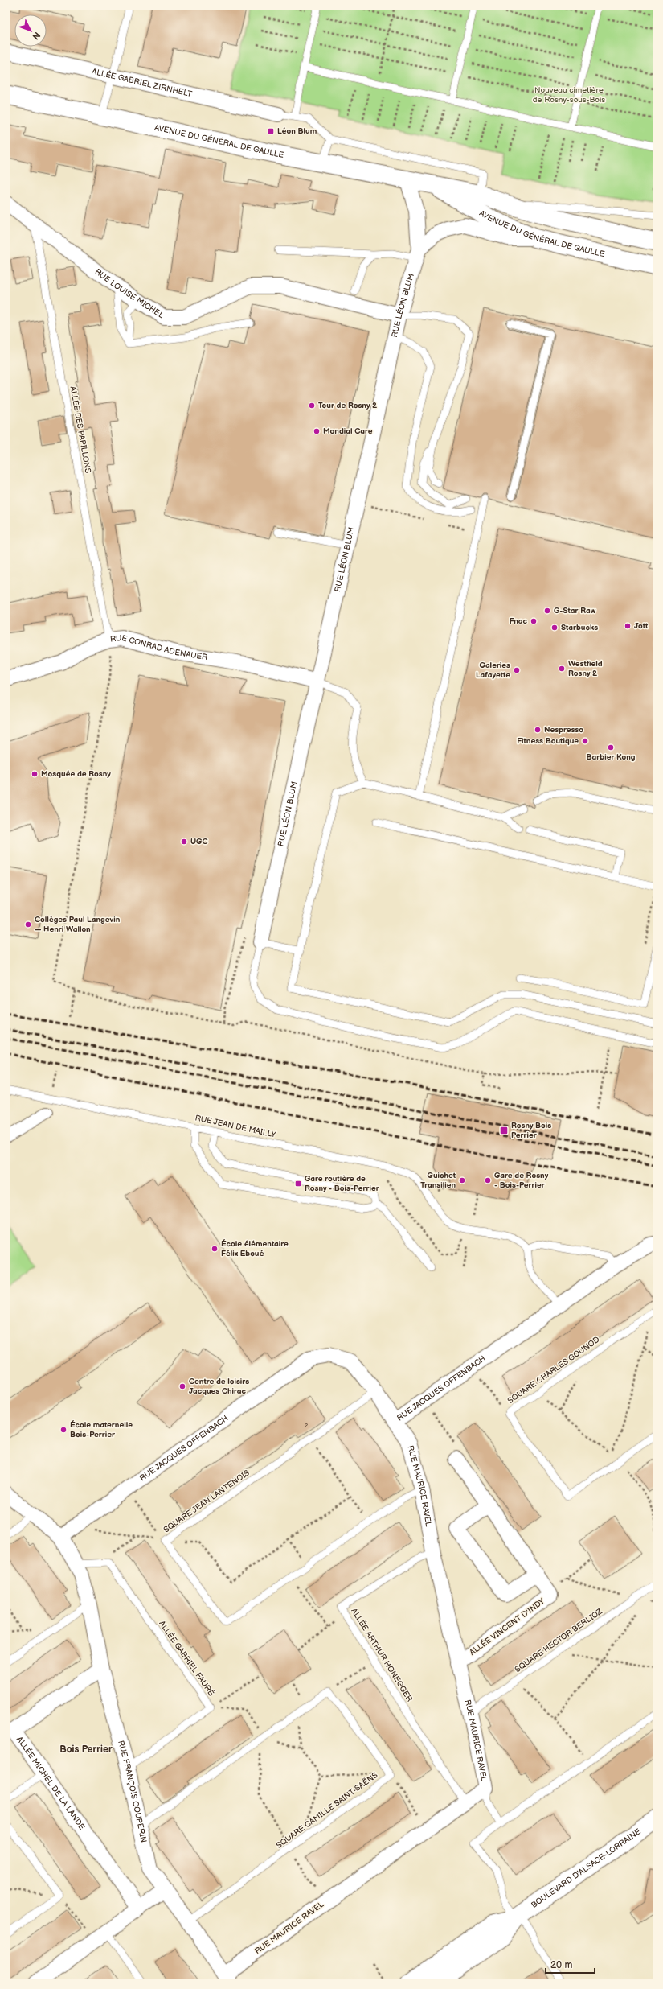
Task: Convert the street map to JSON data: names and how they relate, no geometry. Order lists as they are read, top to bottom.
{
  "streets": {
    "main road": ["AVENUE DU GÉNÉRAL DE GAULLE", "BOULEVARD D'ALSACE-LORRAINE"],
    "street": [
      "ALLÉE GABRIEL ZIRNHELT",
      "RUE LOUISE MICHEL",
      "RUE LÉON BLUM",
      "RUE CONRAD ADENAUER",
      "RUE JACQUES OFFENBACH",
      "RUE MAURICE RAVEL",
      "ALLÉE VINCENT D'INDY",
      "ALLÉE MICHEL DE LA LANDE",
      "RUE FRANÇOIS COUPERIN"
    ],
    "lane": [
      "ALLÉE DES PAPILLONS",
      "RUE JEAN DE MAILLY",
      "SQUARE CHARLES GOUNOD",
      "SQUARE JEAN LANTENOIS",
      "SQUARE HECTOR BERLIOZ",
      "ALLÉE ARTHUR HONEGGER",
      "ALLÉE GABRIEL FAURÉ",
      "SQUARE CAMILLE SAINT-SAËNS"
    ]
  },
  "crossings": [
    ["AVENUE DU GÉNÉRAL DE GAULLE", "RUE LÉON BLUM"],
    ["RUE LOUISE MICHEL", "RUE LÉON BLUM"],
    ["RUE LOUISE MICHEL", "ALLÉE DES PAPILLONS"],
    ["RUE LÉON BLUM", "RUE CONRAD ADENAUER"],
    ["ALLÉE DES PAPILLONS", "RUE CONRAD ADENAUER"],
    ["RUE JACQUES OFFENBACH", "RUE MAURICE RAVEL"],
    ["RUE JACQUES OFFENBACH", "SQUARE JEAN LANTENOIS"],
    ["RUE JACQUES OFFENBACH", "RUE FRANÇOIS COUPERIN"],
    ["RUE MAURICE RAVEL", "SQUARE JEAN LANTENOIS"],
    ["RUE MAURICE RAVEL", "ALLÉE VINCENT D'INDY"],
    ["RUE MAURICE RAVEL", "SQUARE HECTOR BERLIOZ"],
    ["RUE MAURICE RAVEL", "ALLÉE ARTHUR HONEGGER"],
    ["RUE MAURICE RAVEL", "RUE FRANÇOIS COUPERIN"],
    ["ALLÉE GABRIEL FAURÉ", "RUE FRANÇOIS COUPERIN"],
    ["ALLÉE MICHEL DE LA LANDE", "RUE FRANÇOIS COUPERIN"],
    ["RUE FRANÇOIS COUPERIN", "SQUARE CAMILLE SAINT-SAËNS"]
  ],
  "districts": ["Bois Perrier"],
  "parks": ["Nouveau cimetière de Rosny-sous-Bois"],
  "places": {
    "transit": ["Léon Blum", "Rosny Bois Perrier", "Gare routière de Rosny - Bois-Perrier"],
    "other": [
      "Tour de Rosny 2",
      "Mondial Care",
      "G-Star Raw",
      "Fnac",
      "Jott",
      "Starbucks",
      "Westfield Rosny 2",
      "Galeries Lafayette",
      "Nespresso",
      "Fitness Boutique",
      "Barbier Kong",
      "Mosquée de Rosny",
      "UGC",
      "Collèges Paul Langevin — Henri Wallon",
      "Guichet Transilien",
      "Gare de Rosny - Bois-Perrier",
      "École élémentaire Félix Eboué",
      "Centre de loisirs Jacques Chirac",
      "École maternelle Bois-Perrier"
    ]
  },
  "house_numbers": ["2"],
  "scale_bar": "20 m",
  "north": "bottom right"
}
